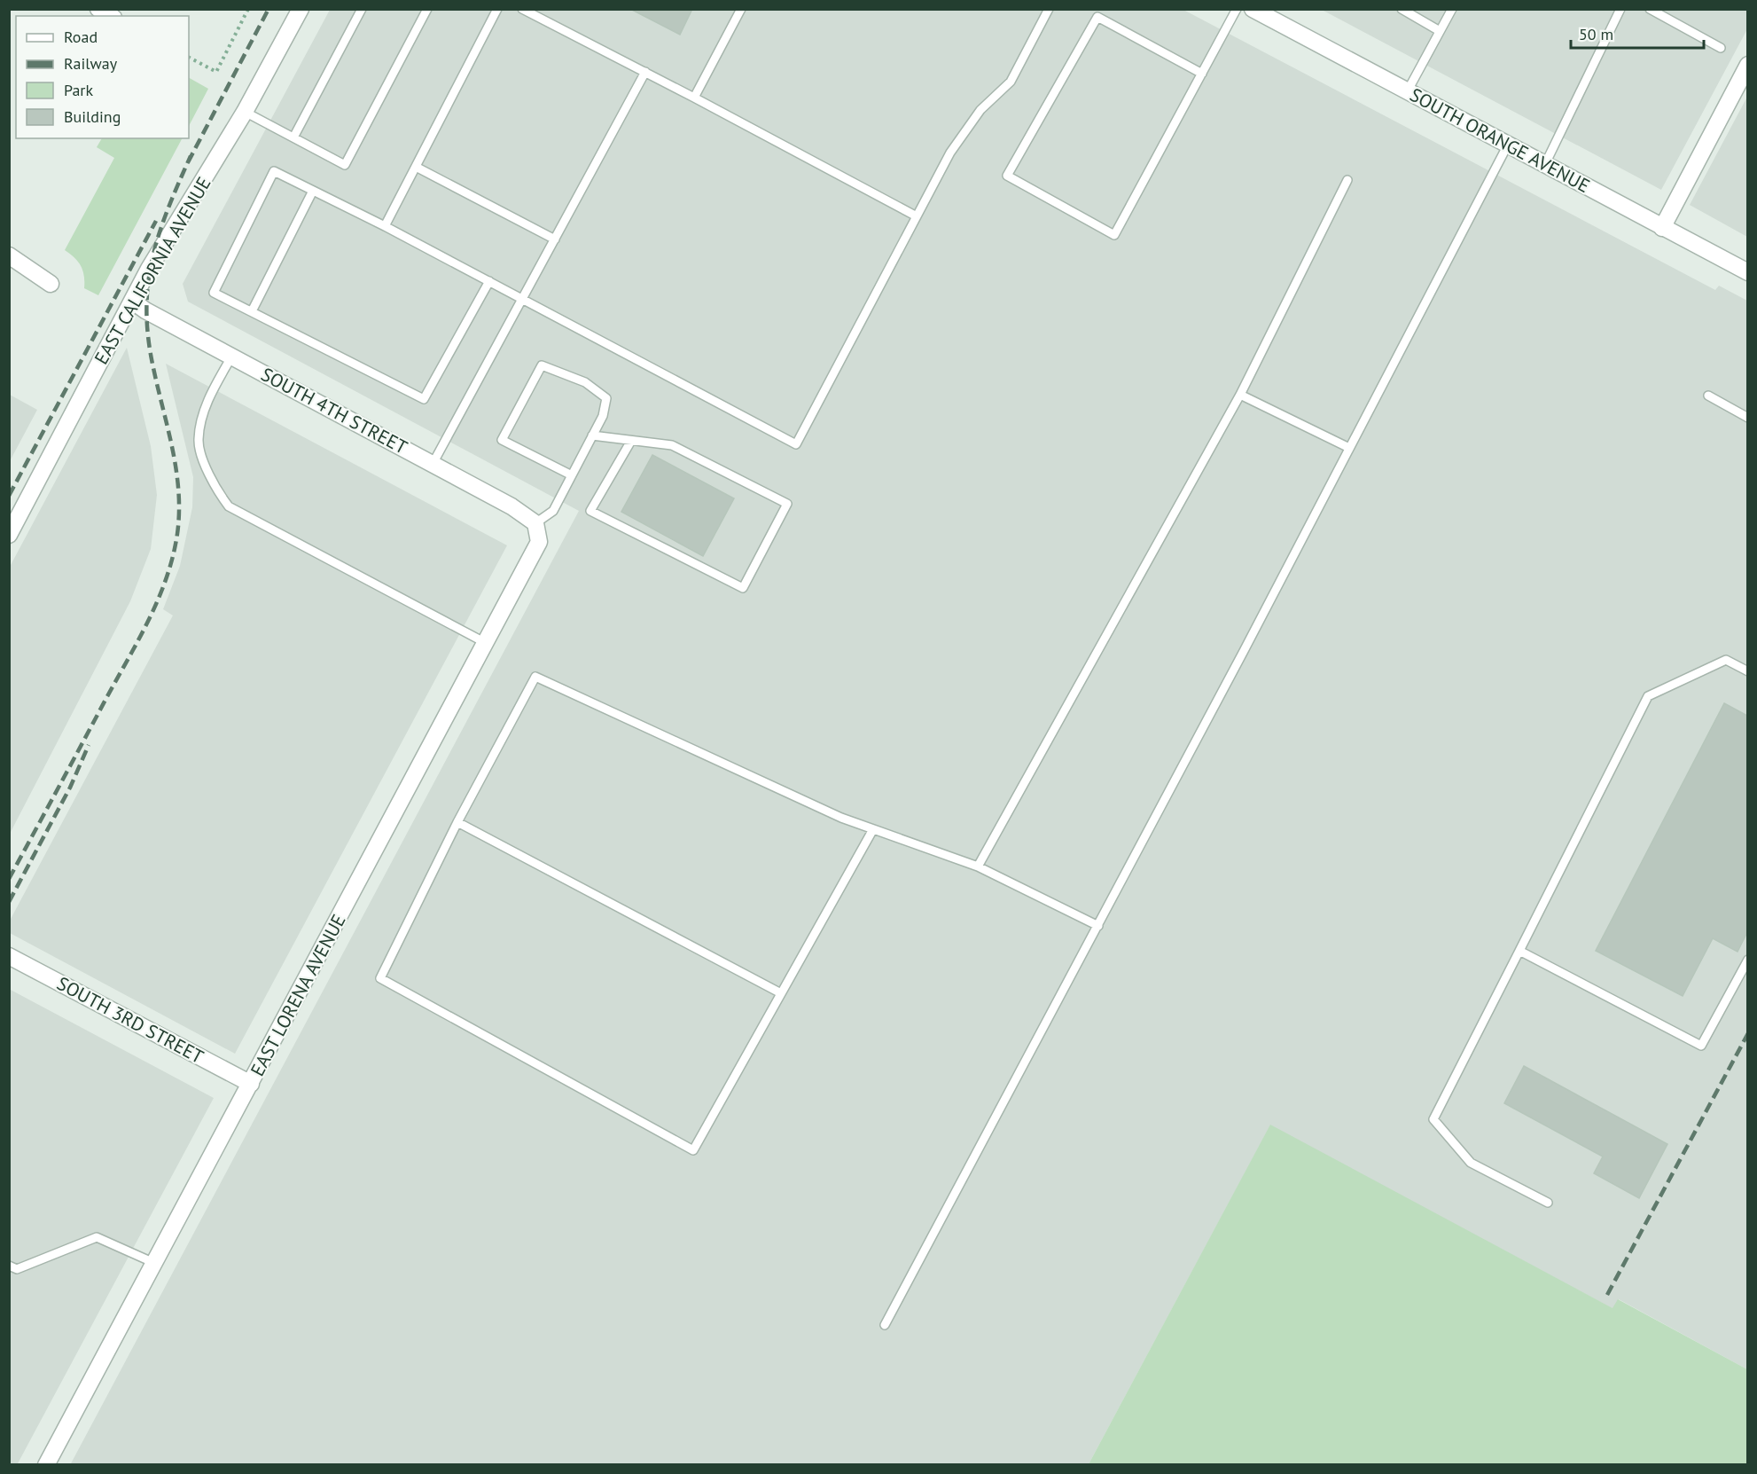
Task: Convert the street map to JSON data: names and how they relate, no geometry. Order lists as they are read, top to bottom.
{
  "streets": {
    "street": [
      "SOUTH ORANGE AVENUE",
      "EAST CALIFORNIA AVENUE",
      "SOUTH 4TH STREET",
      "EAST LORENA AVENUE",
      "SOUTH 3RD STREET"
    ]
  },
  "crossings": [
    ["EAST CALIFORNIA AVENUE", "SOUTH 4TH STREET"],
    ["SOUTH 4TH STREET", "EAST LORENA AVENUE"],
    ["EAST LORENA AVENUE", "SOUTH 3RD STREET"]
  ],
  "legend": [
    "Road",
    "Railway",
    "Park",
    "Building"
  ],
  "scale_bar": "50 m"
}
